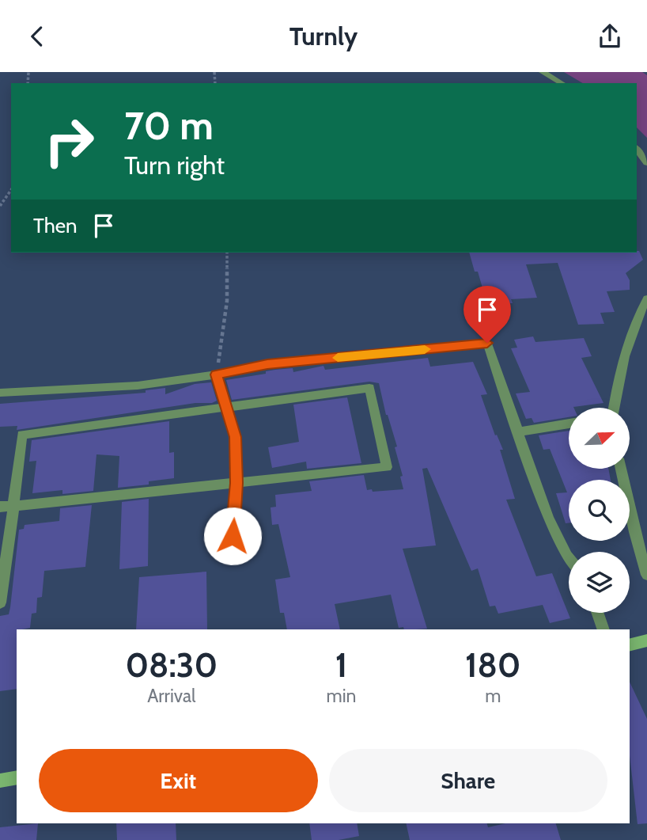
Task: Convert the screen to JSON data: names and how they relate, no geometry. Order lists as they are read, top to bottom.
{
  "north": "top right",
  "page": {
    "header": "Turnly",
    "turn": ["70 m", "Turn right"],
    "then": "Then",
    "eta": [
      "08:30",
      "Arrival",
      "1",
      "min",
      "180",
      "m"
    ],
    "buttons": ["Exit", "Share"]
  }
}
